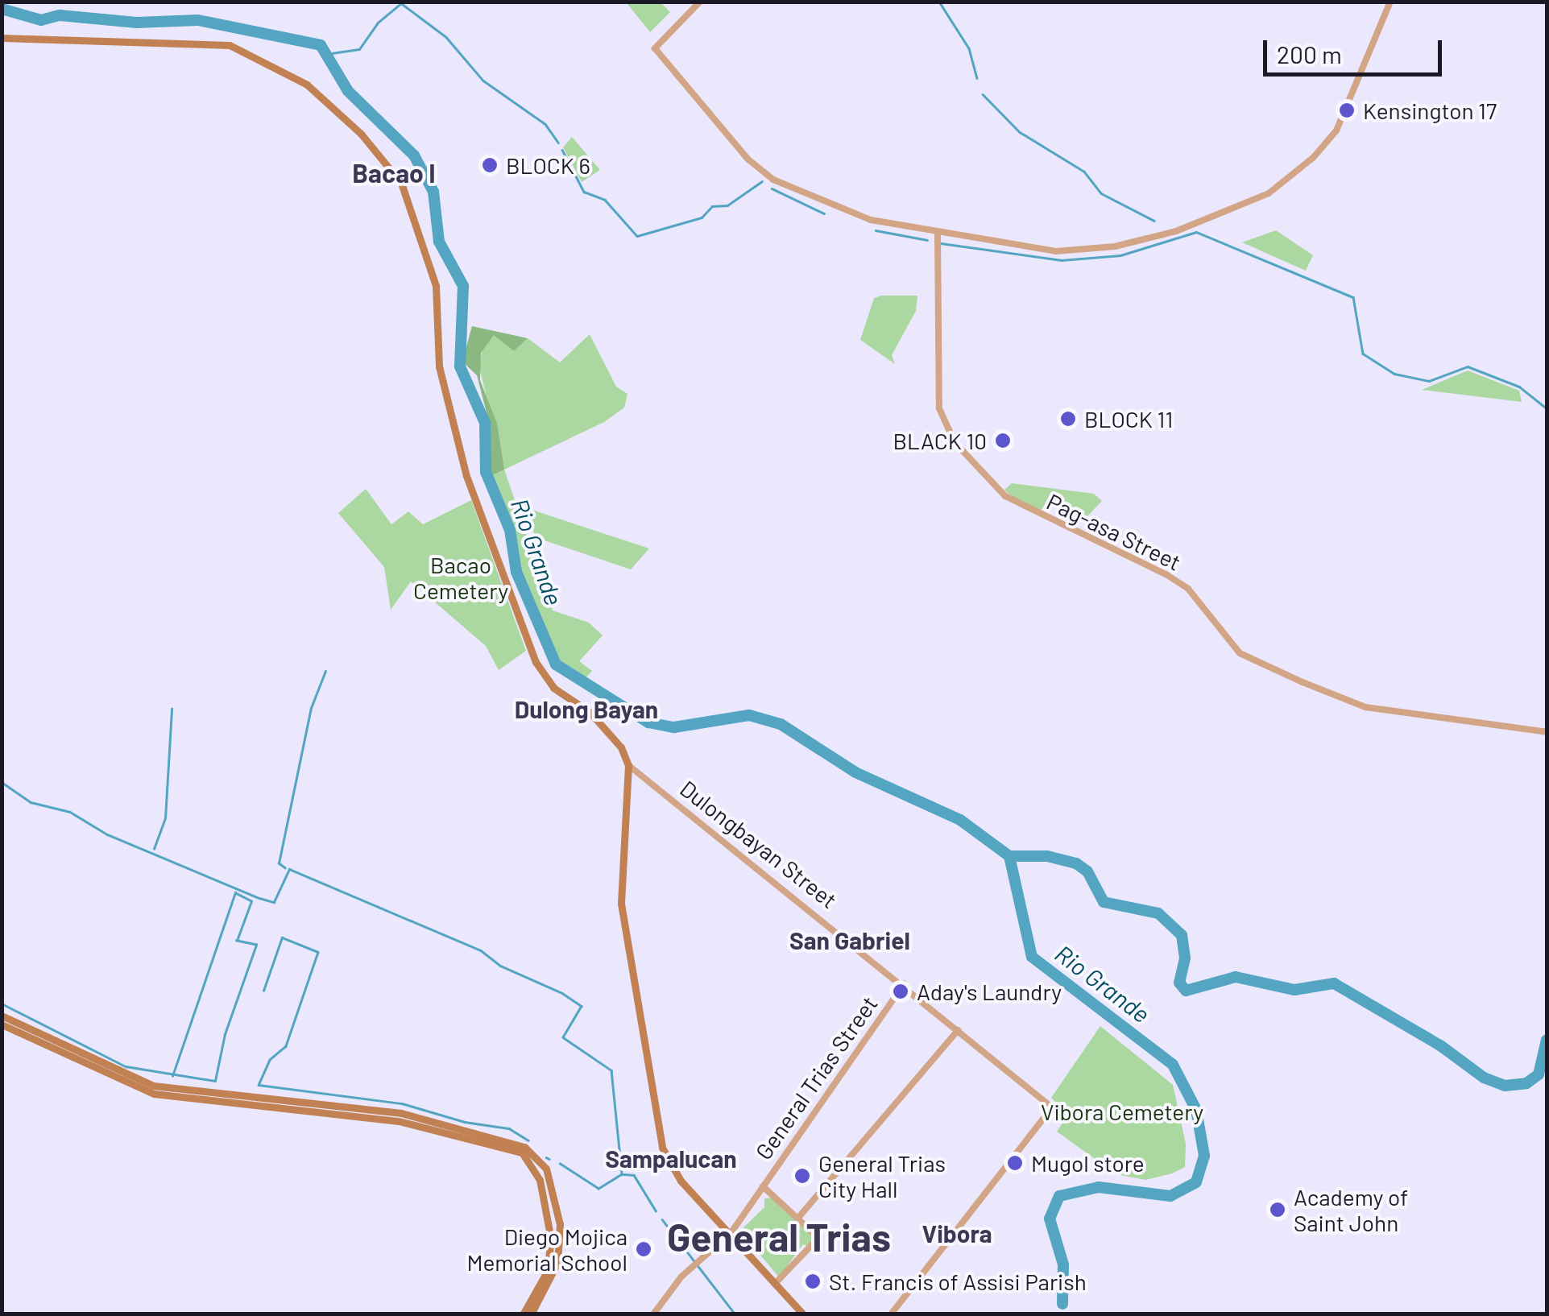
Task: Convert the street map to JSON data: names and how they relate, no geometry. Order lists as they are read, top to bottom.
{
  "streets": {
    "street": ["Pag-asa Street", "Dulongbayan Street", "General Trias Street"]
  },
  "crossings": [
    ["Dulongbayan Street", "General Trias Street"]
  ],
  "districts": [
    "Bacao I",
    "Dulong Bayan",
    "San Gabriel",
    "Sampalucan",
    "Vibora",
    "General Trias"
  ],
  "water": ["Rio Grande"],
  "parks": ["Bacao Cemetery", "Vibora Cemetery"],
  "places": [
    "Kensington 17",
    "BLOCK 6",
    "BLOCK 11",
    "BLACK 10",
    "Aday's Laundry",
    "Mugol store",
    "General Trias City Hall",
    "Academy of Saint John",
    "Diego Mojica Memorial School",
    "St. Francis of Assisi Parish"
  ],
  "scale_bar": "200 m"
}
